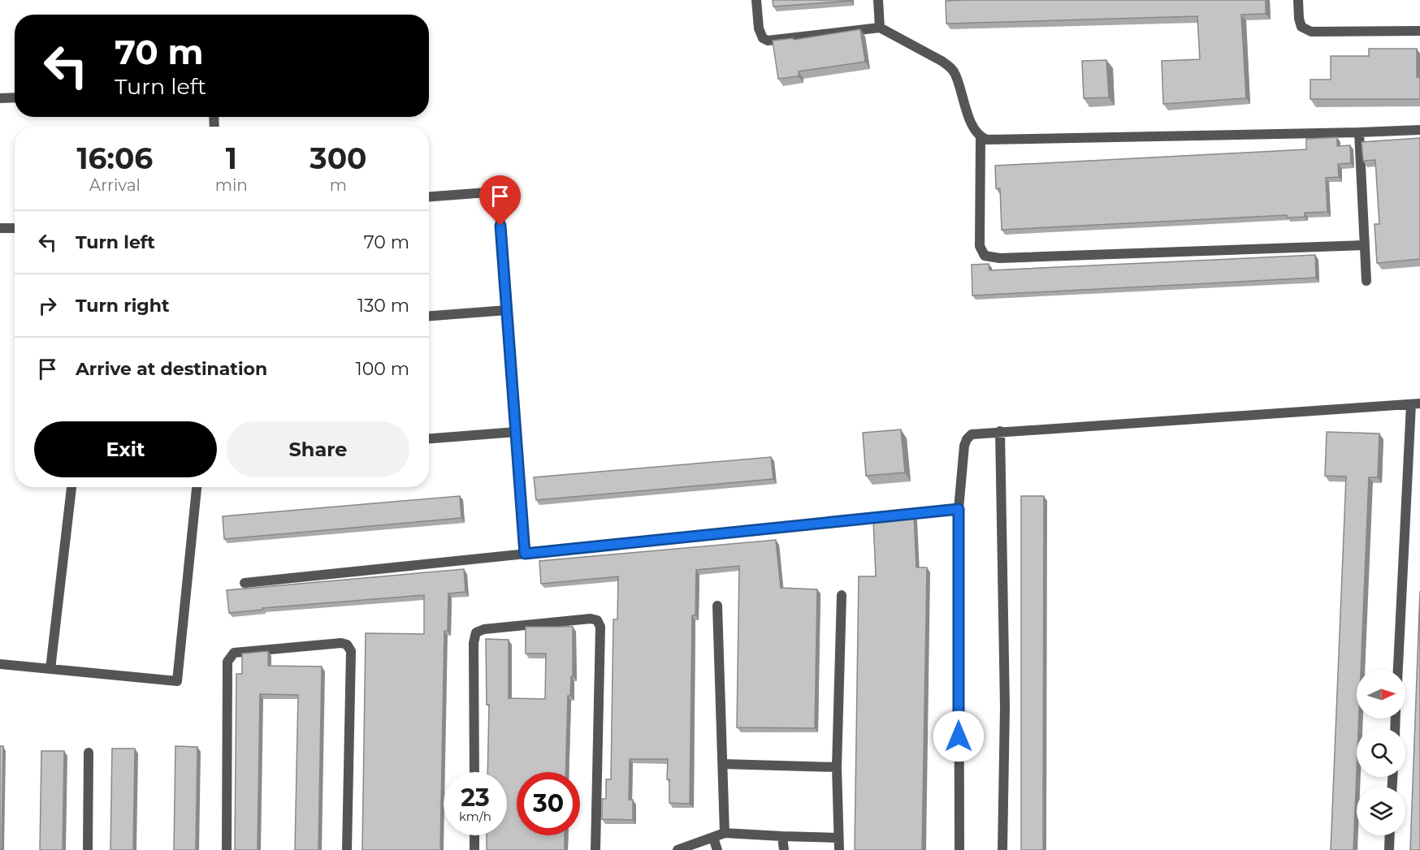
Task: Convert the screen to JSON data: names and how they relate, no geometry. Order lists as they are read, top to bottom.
{
  "north": "right",
  "page": {
    "turn": ["70 m", "Turn left"],
    "eta": [
      "16:06",
      "Arrival",
      "1",
      "min",
      "300",
      "m"
    ],
    "list": [
      {
        "name": "Turn left",
        "value": "70 m"
      },
      {
        "name": "Turn right",
        "value": "130 m"
      },
      {
        "name": "Arrive at destination",
        "value": "100 m"
      }
    ],
    "buttons": ["Exit", "Share"],
    "speed": "23 km/h",
    "limit": "30"
  }
}
